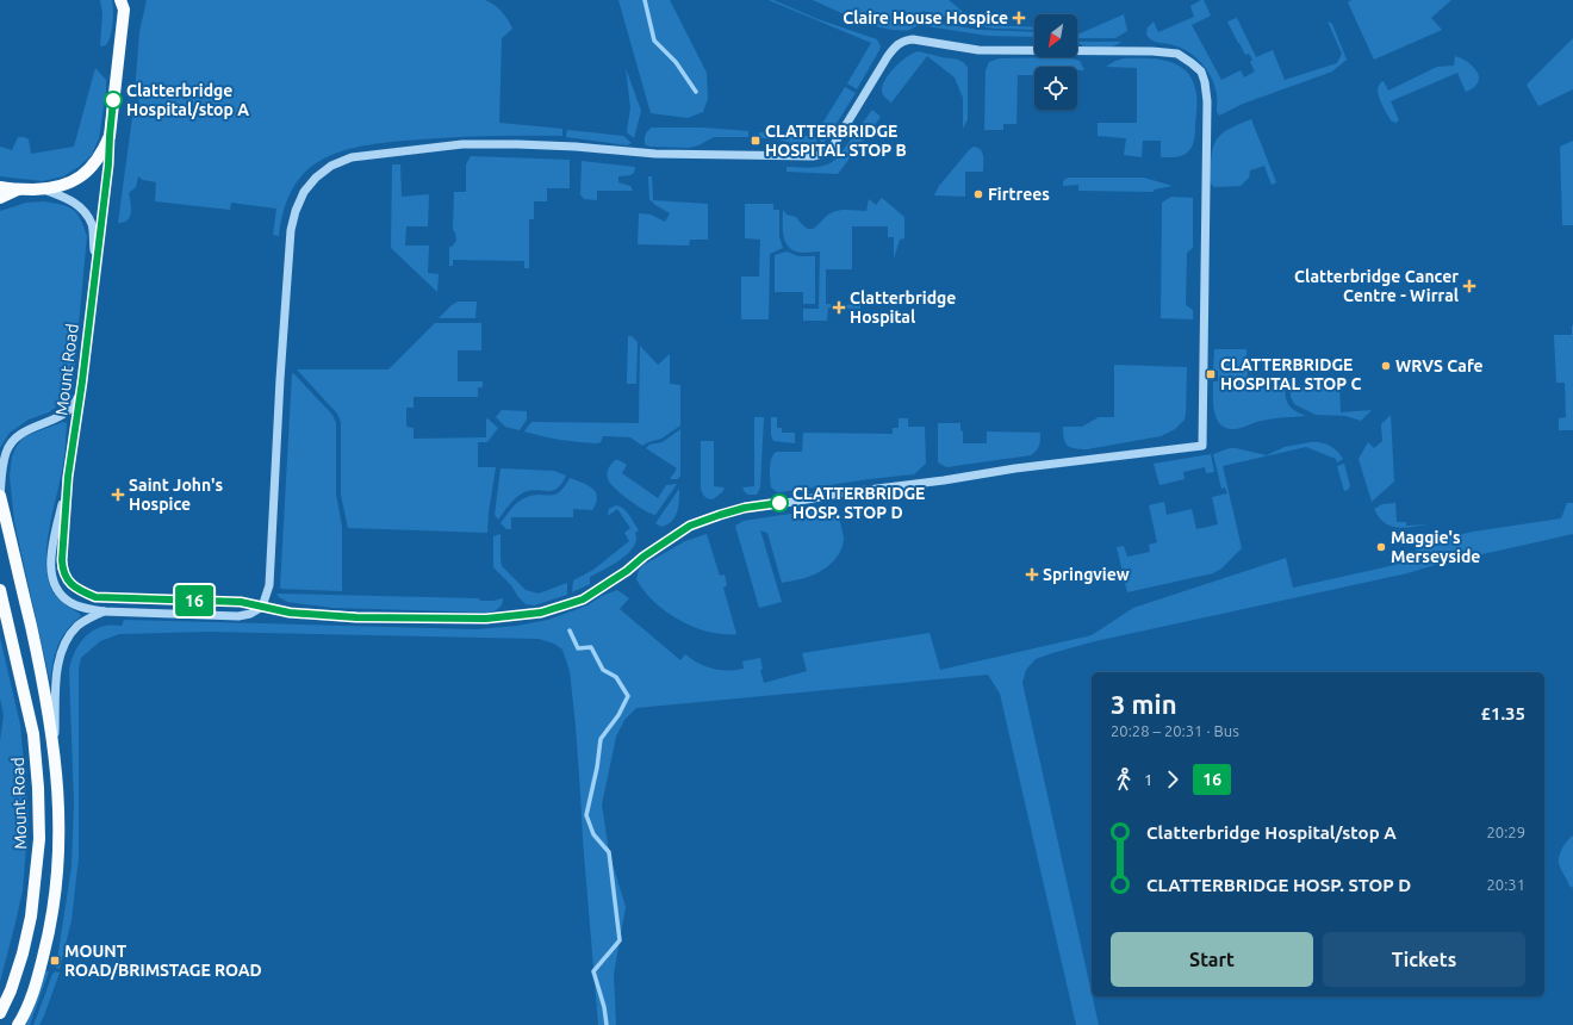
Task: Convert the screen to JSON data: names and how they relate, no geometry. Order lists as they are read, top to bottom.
{
  "streets": {
    "main road": ["Mount Road"]
  },
  "places": {
    "health": [
      "Claire House Hospice",
      "Clatterbridge Cancer Centre - Wirral",
      "Clatterbridge Hospital",
      "Saint John's Hospice",
      "Springview"
    ],
    "other": [
      "Clatterbridge Hospital/stop A",
      "Firtrees",
      "WRVS Cafe",
      "CLATTERBRIDGE HOSP. STOP D",
      "Maggie's Merseyside"
    ],
    "transit": ["CLATTERBRIDGE HOSPITAL STOP B", "CLATTERBRIDGE HOSPITAL STOP C", "MOUNT ROAD/BRIMSTAGE ROAD"]
  },
  "lines": ["bus line 16"],
  "north": "bottom left",
  "page": {
    "on_map": "16",
    "heading": ["3 min", "20:28 – 20:31 · Bus", "£1.35"],
    "legs": ["1", "16"],
    "list": [
      {
        "name": "Clatterbridge Hospital/stop A",
        "value": "20:29"
      },
      {
        "name": "CLATTERBRIDGE HOSP. STOP D",
        "value": "20:31"
      }
    ],
    "buttons": ["Start", "Tickets"]
  }
}
